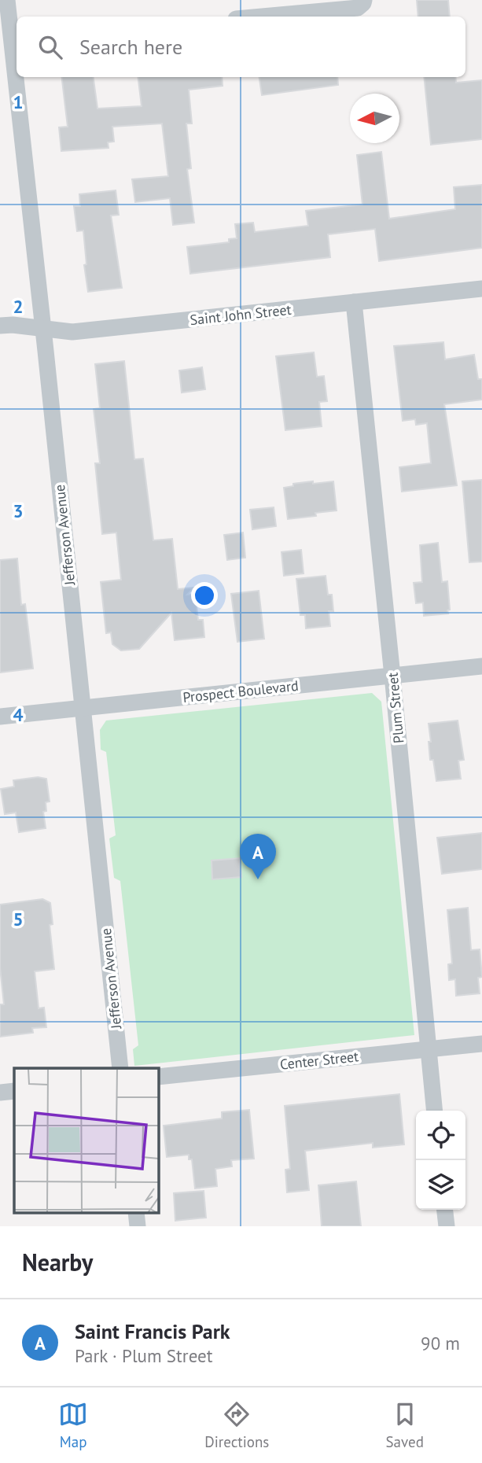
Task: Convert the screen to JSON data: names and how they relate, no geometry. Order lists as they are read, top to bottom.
{
  "streets": {
    "street": [
      "Saint John Street",
      "Jefferson Avenue",
      "Prospect Boulevard",
      "Plum Street",
      "Center Street"
    ]
  },
  "crossings": [
    ["Saint John Street", "Jefferson Avenue"],
    ["Saint John Street", "Plum Street"],
    ["Jefferson Avenue", "Prospect Boulevard"],
    ["Prospect Boulevard", "Plum Street"],
    ["Plum Street", "Center Street"]
  ],
  "north": "left",
  "page": {
    "search": "Search here",
    "pins": "A",
    "heading": "Nearby",
    "list": [
      {
        "mark": "A",
        "name": "Saint Francis Park",
        "note": "Park · Plum Street",
        "value": "90 m"
      }
    ],
    "nav": ["Map", "Directions", "Saved"]
  },
  "grid": {
    "rows": [
      "1",
      "2",
      "3",
      "4",
      "5"
    ]
  }
}
